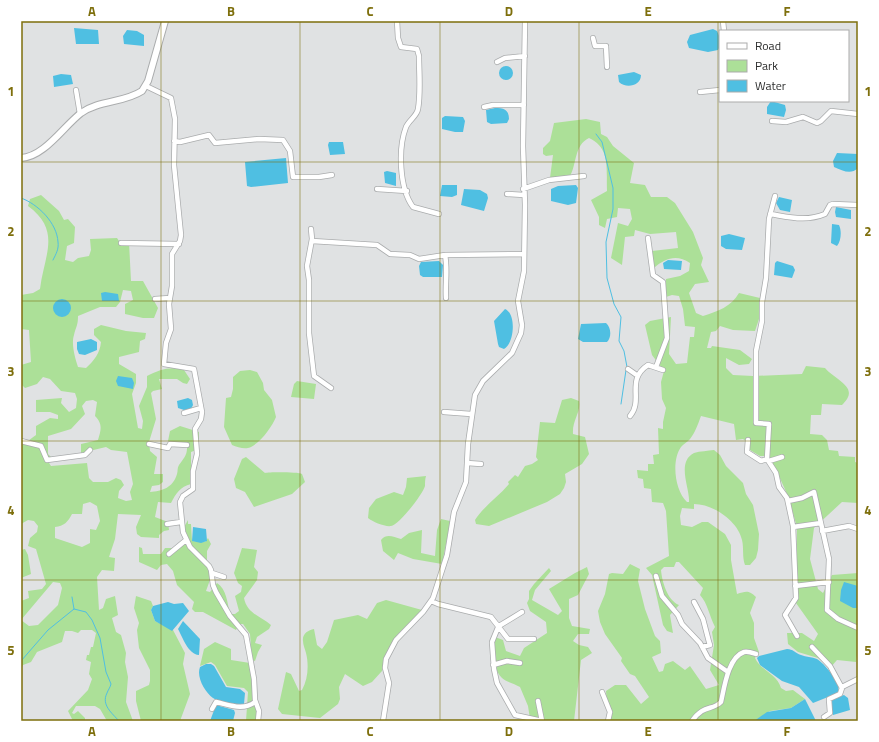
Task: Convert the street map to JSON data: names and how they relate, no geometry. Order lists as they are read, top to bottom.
{
  "legend": ["Road", "Park", "Water"],
  "grid": {
    "columns": [
      "A",
      "B",
      "C",
      "D",
      "E",
      "F"
    ],
    "rows": [
      "1",
      "2",
      "3",
      "4",
      "5"
    ]
  }
}
